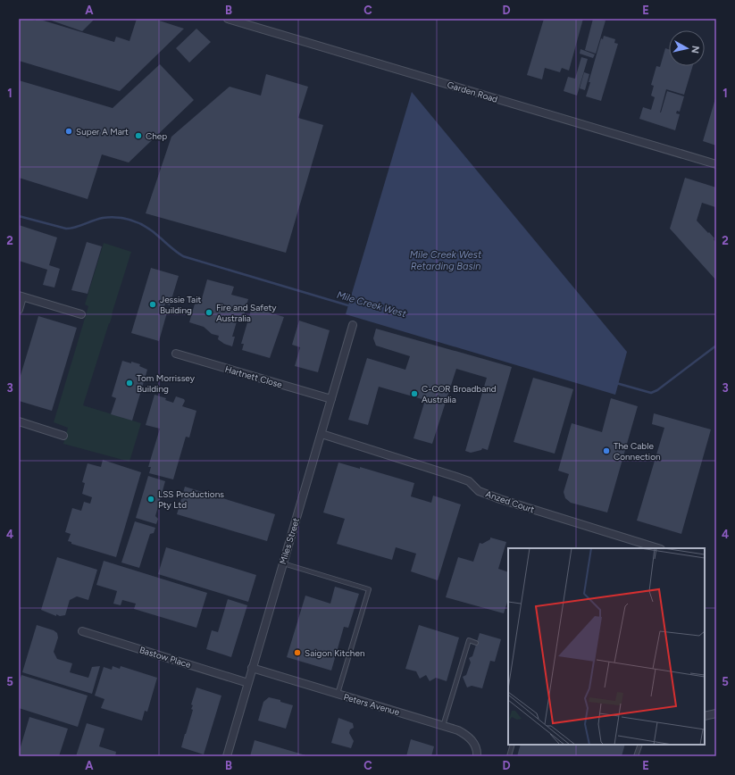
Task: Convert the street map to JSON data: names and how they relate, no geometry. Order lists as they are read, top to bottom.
{
  "streets": {
    "street": [
      "Garden Road",
      "Hartnett Close",
      "Anzed Court",
      "Miles Street",
      "Bastow Place",
      "Peters Avenue"
    ]
  },
  "crossings": [
    ["Hartnett Close", "Miles Street"],
    ["Anzed Court", "Miles Street"],
    ["Miles Street", "Bastow Place"],
    ["Miles Street", "Peters Avenue"]
  ],
  "water": ["Mile Creek West Retarding Basin", "Mile Creek West"],
  "places": [
    "Super A Mart",
    "Chep",
    "Jessie Tait Building",
    "Fire and Safety Australia",
    "Tom Morrissey Building",
    "C-COR Broadband Australia",
    "The Cable Connection",
    "LSS Productions Pty Ltd",
    "Saigon Kitchen"
  ],
  "north": "right",
  "grid": {
    "columns": [
      "A",
      "B",
      "C",
      "D",
      "E"
    ],
    "rows": [
      "1",
      "2",
      "3",
      "4",
      "5"
    ]
  }
}
